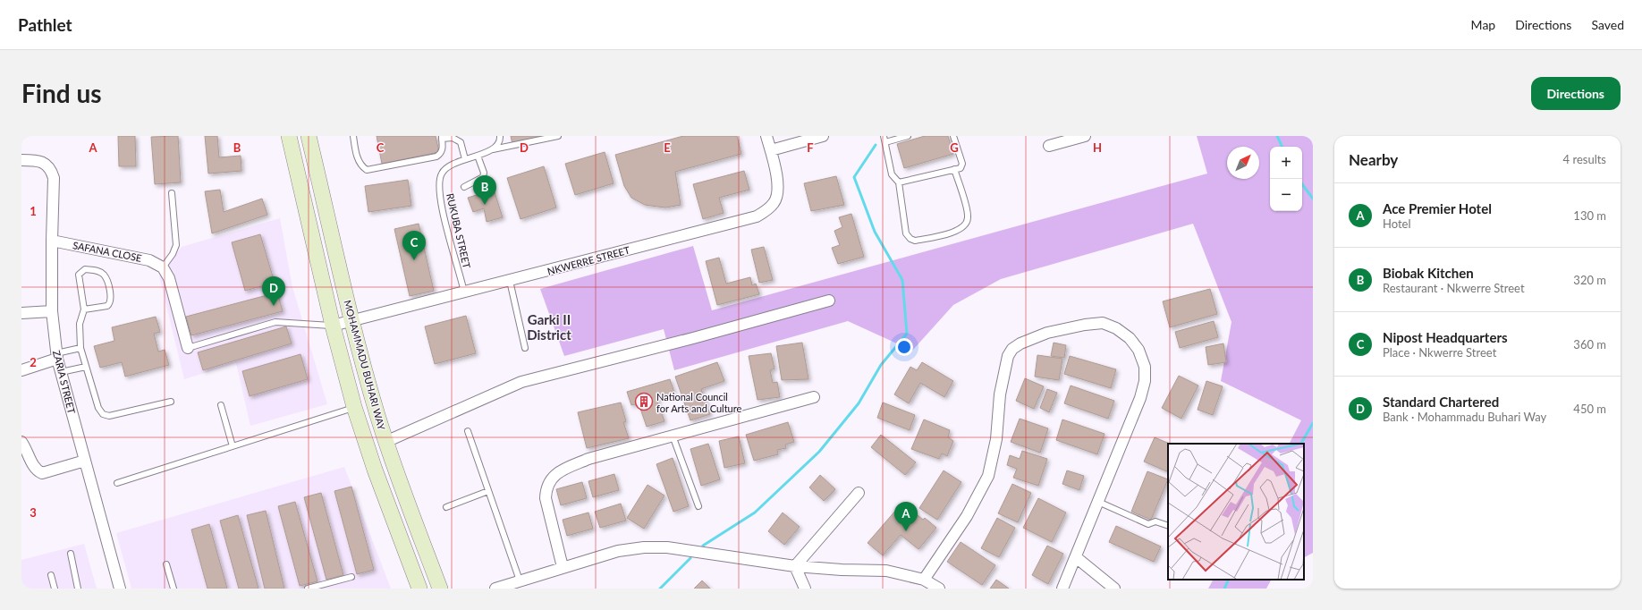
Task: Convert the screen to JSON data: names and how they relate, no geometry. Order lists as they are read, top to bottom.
{
  "streets": {
    "main road": ["MOHAMMADU BUHARI WAY"],
    "street": ["SAFANA CLOSE", "NKWERRE STREET", "ZARIA STREET"],
    "lane": ["RUKUBA STREET"]
  },
  "crossings": [
    ["RUKUBA STREET", "NKWERRE STREET"],
    ["SAFANA CLOSE", "ZARIA STREET"],
    ["NKWERRE STREET", "MOHAMMADU BUHARI WAY"]
  ],
  "districts": ["Garki II District"],
  "places": {
    "building": ["National Council for Arts and Culture"]
  },
  "north": "top right",
  "page": {
    "header": "Pathlet",
    "nav": ["Map", "Directions", "Saved"],
    "buttons": "Directions",
    "title": "Find us",
    "heading": ["Nearby", "4 results"],
    "map_buttons": ["+", "−"],
    "pins": [
      "B",
      "C",
      "D",
      "A"
    ],
    "list": [
      {
        "mark": "A",
        "name": "Ace Premier Hotel",
        "note": "Hotel",
        "value": "130 m"
      },
      {
        "mark": "B",
        "name": "Biobak Kitchen",
        "note": "Restaurant · Nkwerre Street",
        "value": "320 m"
      },
      {
        "mark": "C",
        "name": "Nipost Headquarters",
        "note": "Place · Nkwerre Street",
        "value": "360 m"
      },
      {
        "mark": "D",
        "name": "Standard Chartered",
        "note": "Bank · Mohammadu Buhari Way",
        "value": "450 m"
      }
    ]
  },
  "grid": {
    "columns": [
      "A",
      "B",
      "C",
      "D",
      "E",
      "F",
      "G",
      "H"
    ],
    "rows": ["1", "2", "3"]
  }
}
